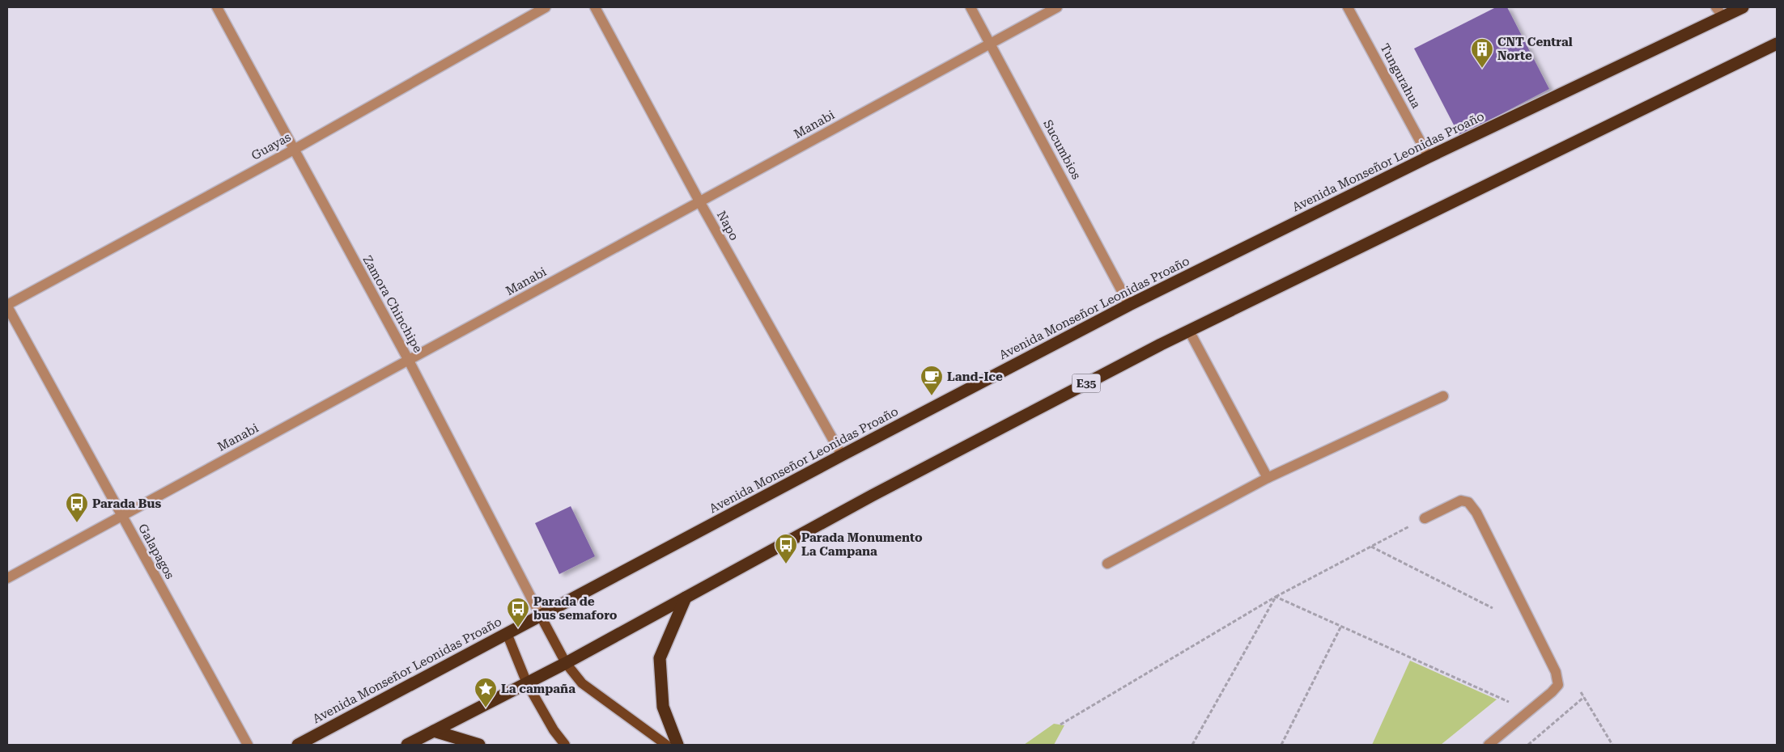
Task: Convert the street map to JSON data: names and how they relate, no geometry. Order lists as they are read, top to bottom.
{
  "streets": {
    "highway": ["Avenida Monseñor Leonidas Proaño", "E35"],
    "street": [
      "Tungurahua",
      "Manabi",
      "Guayas",
      "Sucumbios",
      "Napo",
      "Zamora Chinchipe",
      "Galapagos"
    ]
  },
  "crossings": [
    ["Tungurahua", "Avenida Monseñor Leonidas Proaño"],
    ["Manabi", "Sucumbios"],
    ["Manabi", "Napo"],
    ["Manabi", "Zamora Chinchipe"],
    ["Manabi", "Galapagos"],
    ["Guayas", "Zamora Chinchipe"],
    ["Guayas", "Galapagos"],
    ["Sucumbios", "Avenida Monseñor Leonidas Proaño"],
    ["Avenida Monseñor Leonidas Proaño", "Napo"],
    ["Avenida Monseñor Leonidas Proaño", "Zamora Chinchipe"]
  ],
  "places": {
    "building": ["CNT Central Norte"],
    "cafe": ["Land-Ice"],
    "bus stop": ["Parada Bus", "Parada Monumento La Campana", "Parada de bus semaforo"],
    "place": ["La campaña"]
  }
}
